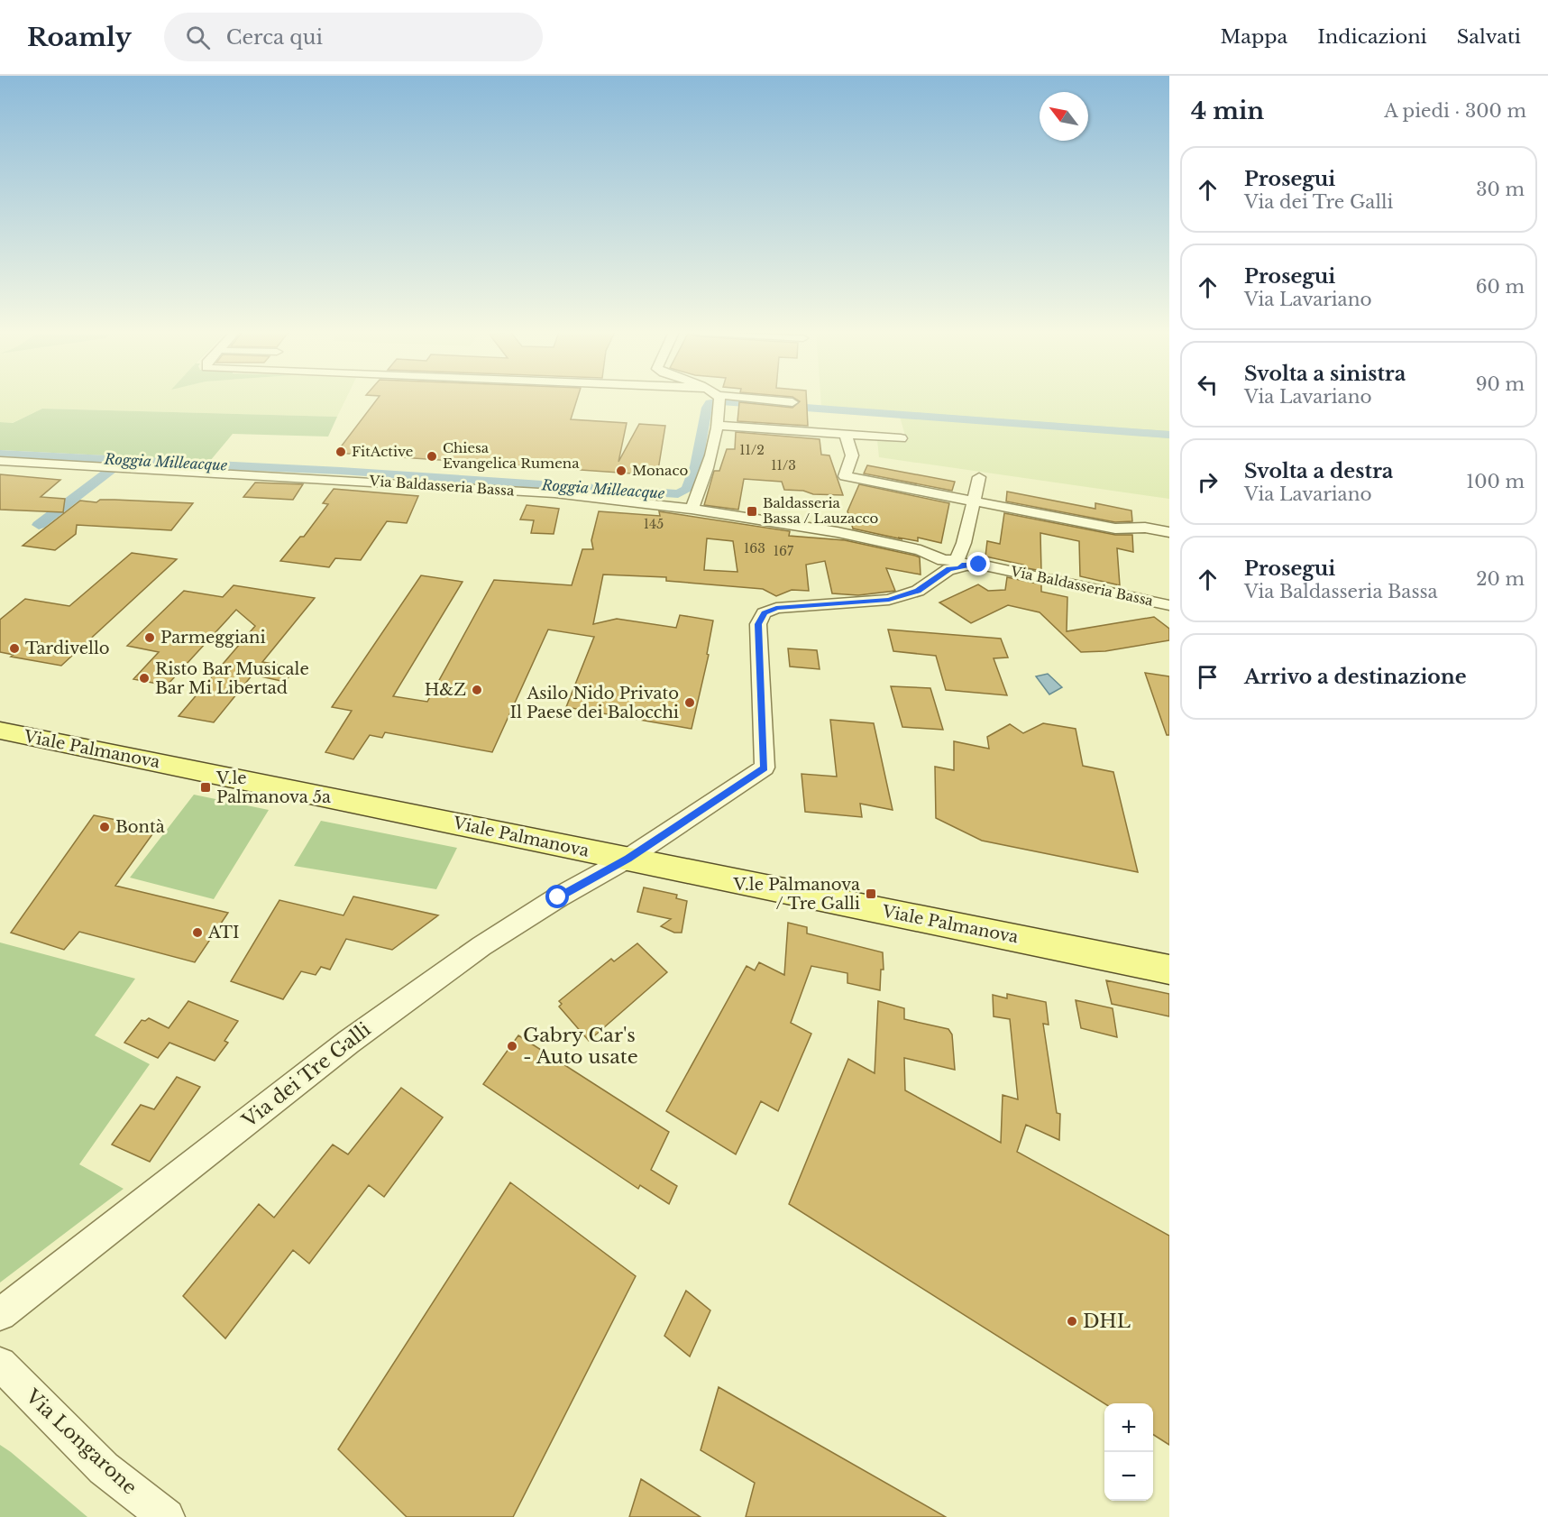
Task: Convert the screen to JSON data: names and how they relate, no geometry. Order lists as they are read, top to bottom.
{
  "streets": {
    "main road": ["Viale Palmanova"],
    "street": ["Via Baldasseria Bassa", "Via dei Tre Galli", "Via Longarone"]
  },
  "crossings": [
    ["Via Baldasseria Bassa", "Via dei Tre Galli"],
    ["Viale Palmanova", "Via dei Tre Galli"]
  ],
  "water": ["Roggia Milleacque"],
  "places": {
    "other": [
      "FitActive",
      "Chiesa Evangelica Rumena",
      "Monaco",
      "Parmeggiani",
      "Tardivello",
      "Risto Bar Musicale Bar Mi Libertad",
      "H&Z",
      "Asilo Nido Privato Il Paese dei Balocchi",
      "Bontà",
      "ATI",
      "Gabry Car's - Auto usate",
      "DHL"
    ],
    "transit": ["Baldasseria Bassa / Lauzacco", "V.le Palmanova 5a", "V.le Palmanova / Tre Galli"]
  },
  "house_numbers": [
    "11/2",
    "11/3",
    "145",
    "163",
    "167"
  ],
  "north": "top left",
  "page": {
    "header": "Roamly",
    "search": "Cerca qui",
    "nav": ["Mappa", "Indicazioni", "Salvati"],
    "heading": ["4 min", "A piedi · 300 m"],
    "list": [
      ["Prosegui", "Via dei Tre Galli", "30 m"],
      ["Prosegui", "Via Lavariano", "60 m"],
      ["Svolta a sinistra", "Via Lavariano", "90 m"],
      ["Svolta a destra", "Via Lavariano", "100 m"],
      ["Prosegui", "Via Baldasseria Bassa", "20 m"],
      "Arrivo a destinazione"
    ],
    "map_buttons": ["+", "−"]
  }
}
